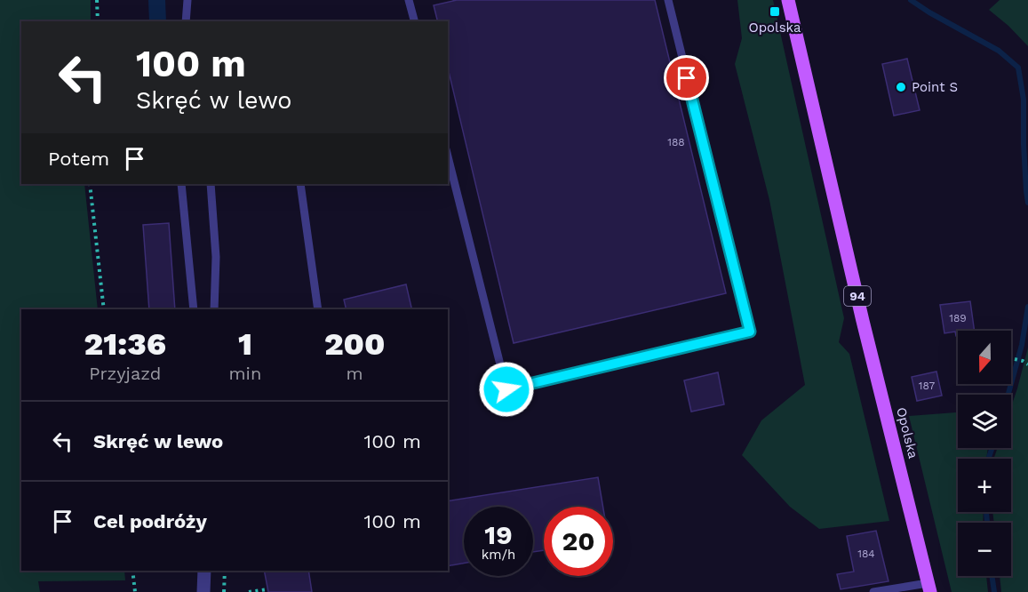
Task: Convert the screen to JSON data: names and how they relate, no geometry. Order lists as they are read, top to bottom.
{
  "streets": {
    "main road": ["94", "Opolska"]
  },
  "places": {
    "transit": ["Opolska"],
    "other": ["Point S"]
  },
  "house_numbers": [
    "188",
    "189",
    "187",
    "184"
  ],
  "north": "bottom",
  "page": {
    "turn": ["100 m", "Skręć w lewo"],
    "then": "Potem",
    "eta": [
      "21:36",
      "Przyjazd",
      "1",
      "min",
      "200",
      "m"
    ],
    "map_buttons": ["+", "−"],
    "list": [
      {
        "name": "Skręć w lewo",
        "value": "100 m"
      },
      {
        "name": "Cel podróży",
        "value": "100 m"
      }
    ],
    "speed": "19 km/h",
    "limit": "20"
  }
}
